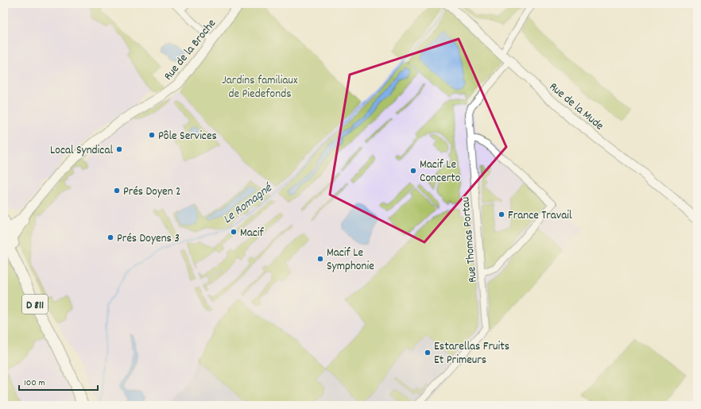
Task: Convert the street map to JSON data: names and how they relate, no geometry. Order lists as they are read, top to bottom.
{
  "streets": {
    "main road": ["D 811"],
    "street": ["Rue de la Broche", "Rue de la Mude", "Rue Thomas Portau"]
  },
  "crossings": [
    ["Rue de la Broche", "D 811"],
    ["Rue de la Mude", "Rue Thomas Portau"]
  ],
  "water": ["Le Romagné"],
  "parks": ["Jardins familiaux de Piedefonds"],
  "places": [
    "Pôle Services",
    "Local Syndical",
    "Macif Le Concerto",
    "Prés Doyen 2",
    "France Travail",
    "Macif",
    "Prés Doyens 3",
    "Macif Le Symphonie",
    "Estarellas Fruits Et Primeurs"
  ],
  "scale_bar": "100 m"
}
